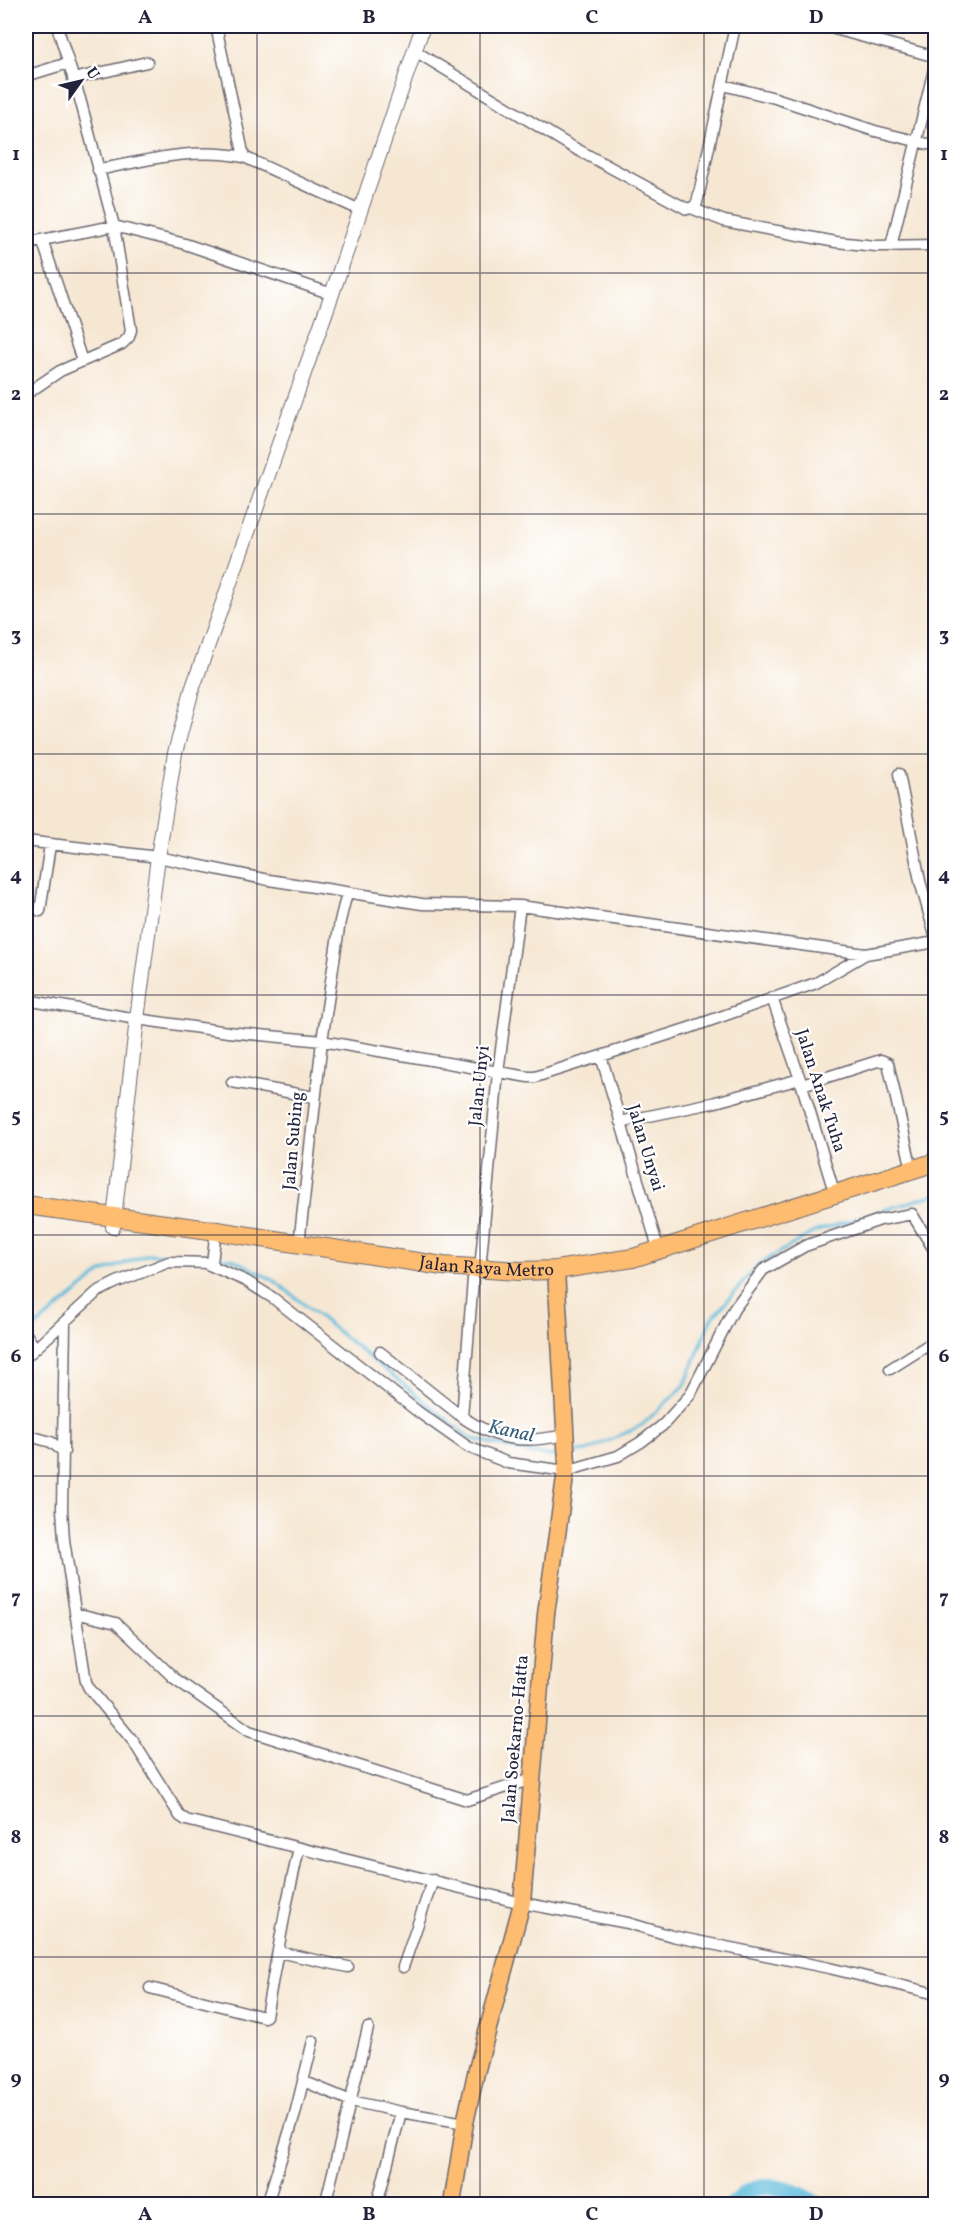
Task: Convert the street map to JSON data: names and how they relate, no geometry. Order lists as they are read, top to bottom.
{
  "streets": {
    "highway": ["Jalan Raya Metro"],
    "main road": ["Jalan Soekarno-Hatta"],
    "street": [
      "Jalan Unyi",
      "Jalan Anak Tuha",
      "Jalan Subing",
      "Jalan Unyai"
    ]
  },
  "crossings": [
    ["Jalan Unyi", "Jalan Raya Metro"],
    ["Jalan Anak Tuha", "Jalan Raya Metro"],
    ["Jalan Subing", "Jalan Raya Metro"],
    ["Jalan Unyai", "Jalan Raya Metro"],
    ["Jalan Raya Metro", "Jalan Soekarno-Hatta"]
  ],
  "water": ["Kanal"],
  "north": "top right",
  "grid": {
    "columns": [
      "A",
      "B",
      "C",
      "D"
    ],
    "rows": [
      "1",
      "2",
      "3",
      "4",
      "5",
      "6",
      "7",
      "8",
      "9"
    ]
  }
}
